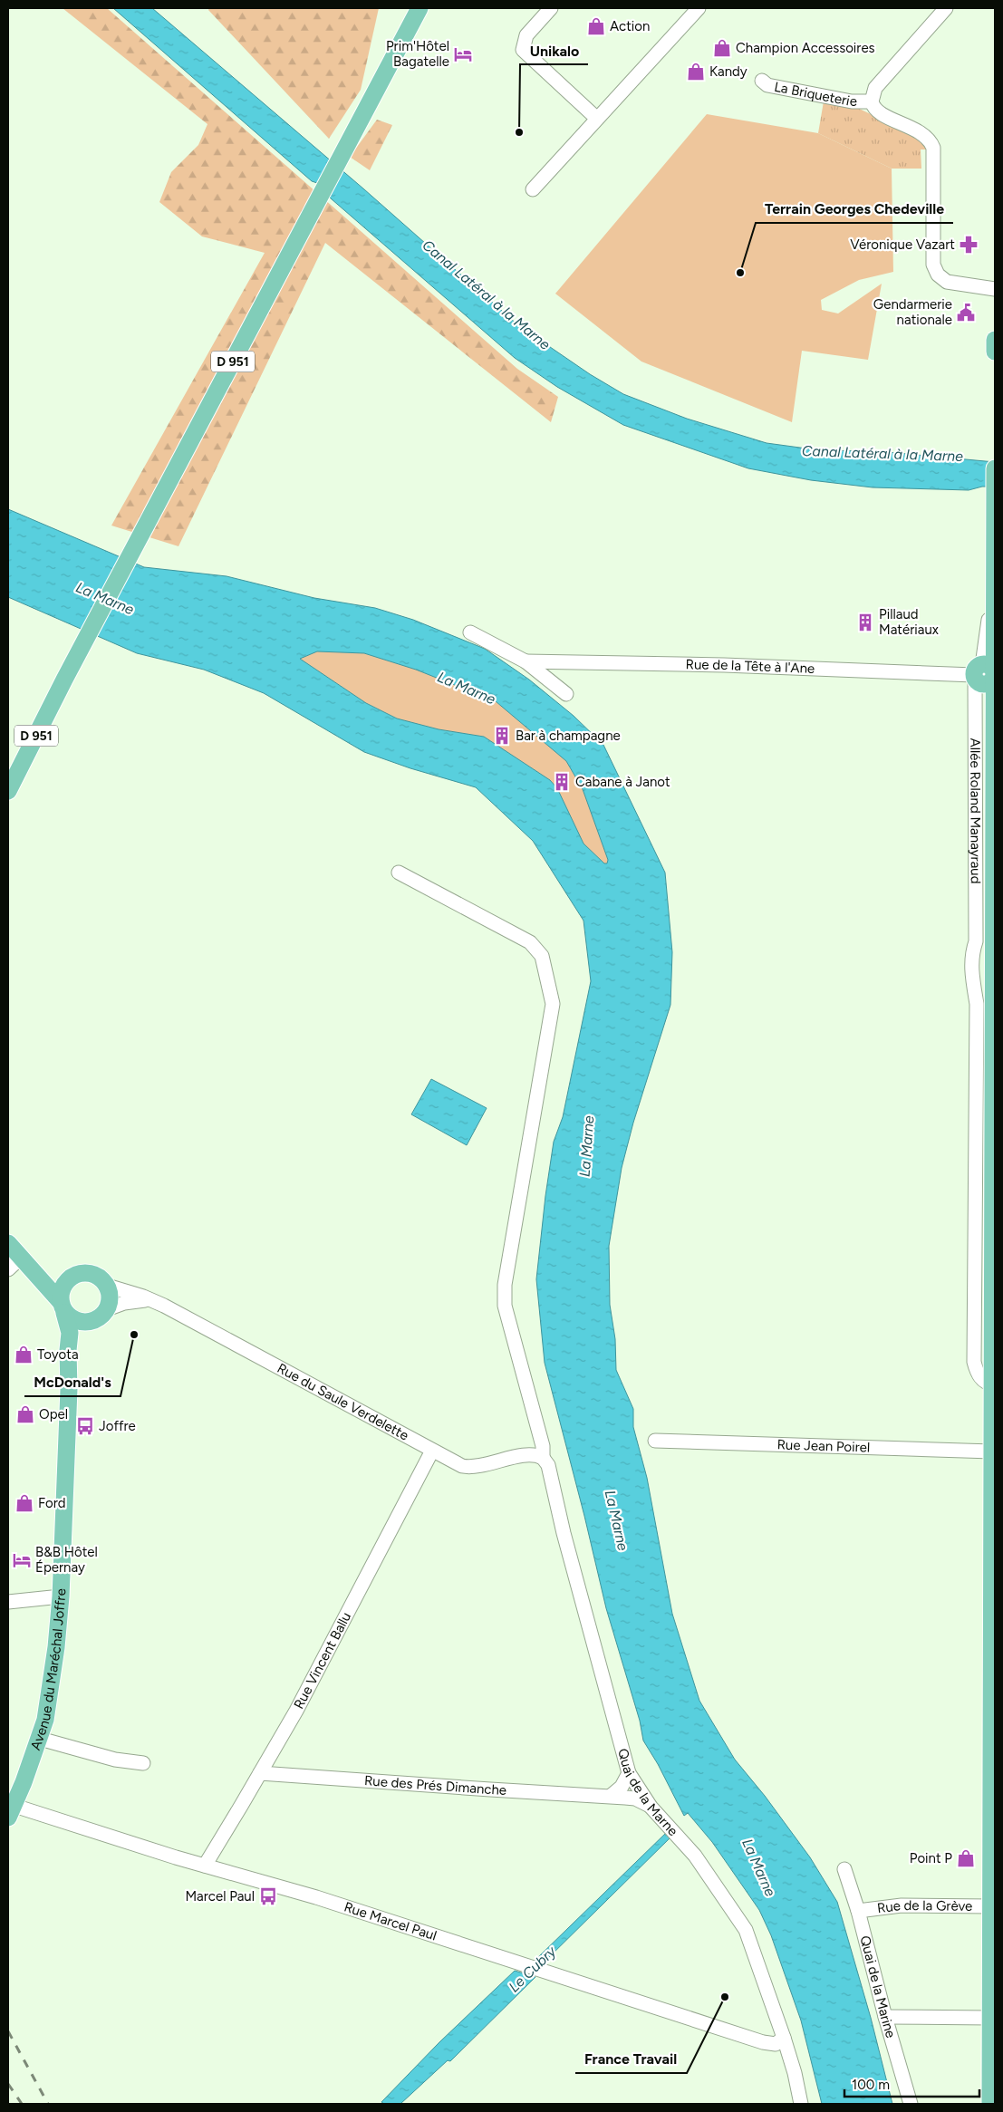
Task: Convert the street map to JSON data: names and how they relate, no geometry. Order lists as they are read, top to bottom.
{
  "streets": {
    "main road": ["D 951", "Avenue du Maréchal Joffre"],
    "street": [
      "La Briqueterie",
      "Rue de la Tête à l'Ane",
      "Allée Roland Manayraud",
      "Rue du Saule Verdelette",
      "Rue Jean Poirel",
      "Rue Vincent Ballu",
      "Rue des Prés Dimanche",
      "Quai de la Marne",
      "Rue de la Grève",
      "Rue Marcel Paul",
      "Quai de la Marine"
    ]
  },
  "crossings": [
    ["Rue de la Tête à l'Ane", "Allée Roland Manayraud"],
    ["Rue du Saule Verdelette", "Rue Vincent Ballu"],
    ["Rue du Saule Verdelette", "Avenue du Maréchal Joffre"],
    ["Rue du Saule Verdelette", "Quai de la Marne"],
    ["Rue Vincent Ballu", "Rue des Prés Dimanche"],
    ["Rue Vincent Ballu", "Rue Marcel Paul"],
    ["Avenue du Maréchal Joffre", "Rue Marcel Paul"],
    ["Rue des Prés Dimanche", "Quai de la Marne"],
    ["Quai de la Marne", "Rue Marcel Paul"],
    ["Rue de la Grève", "Quai de la Marine"]
  ],
  "water": ["Canal Latéral à la Marne", "La Marne", "Le Cubry"],
  "places": {
    "shop": [
      "Action",
      "Champion Accessoires",
      "Kandy",
      "Toyota",
      "Opel",
      "Ford",
      "Point P"
    ],
    "hotel": ["Prim'Hôtel Bagatelle", "B&B Hôtel Épernay"],
    "other": [
      "Unikalo",
      "Terrain Georges Chedeville",
      "McDonald's",
      "France Travail"
    ],
    "pharmacy": ["Véronique Vazart"],
    "public building": ["Gendarmerie nationale"],
    "building": ["Pillaud Matériaux", "Bar à champagne", "Cabane à Janot"],
    "bus stop": ["Joffre", "Marcel Paul"]
  },
  "scale_bar": "100 m"
}
